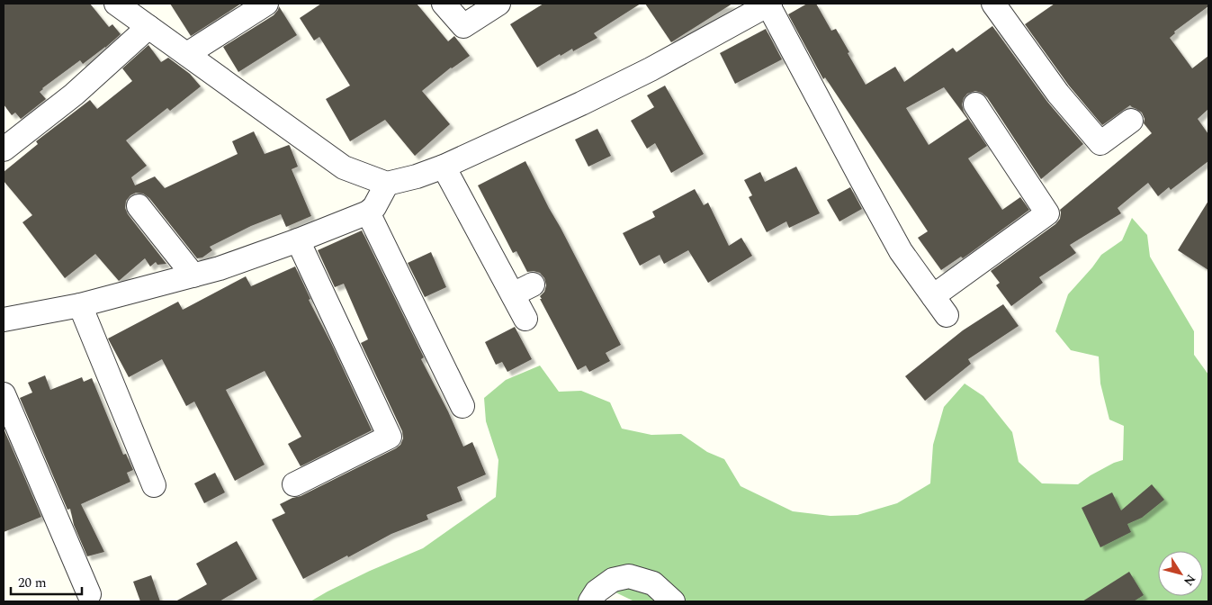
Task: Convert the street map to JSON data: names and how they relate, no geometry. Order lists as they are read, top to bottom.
{
  "scale_bar": "20 m",
  "north": "bottom right"
}
